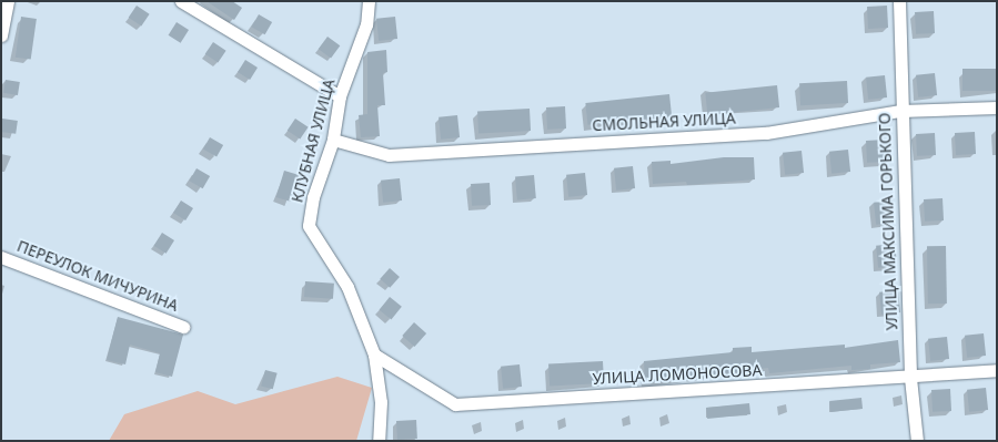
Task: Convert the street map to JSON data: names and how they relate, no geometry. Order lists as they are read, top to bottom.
{
  "streets": {
    "street": [
      "СМОЛЬНАЯ УЛИЦА",
      "КЛУБНАЯ УЛИЦА",
      "УЛИЦА МАКСИМА ГОРЬКОГО",
      "ПЕРЕУЛОК МИЧУРИНА",
      "УЛИЦА ЛОМОНОСОВА"
    ]
  },
  "crossings": [
    ["СМОЛЬНАЯ УЛИЦА", "КЛУБНАЯ УЛИЦА"],
    ["СМОЛЬНАЯ УЛИЦА", "УЛИЦА МАКСИМА ГОРЬКОГО"],
    ["КЛУБНАЯ УЛИЦА", "УЛИЦА ЛОМОНОСОВА"],
    ["УЛИЦА МАКСИМА ГОРЬКОГО", "УЛИЦА ЛОМОНОСОВА"]
  ]
}
